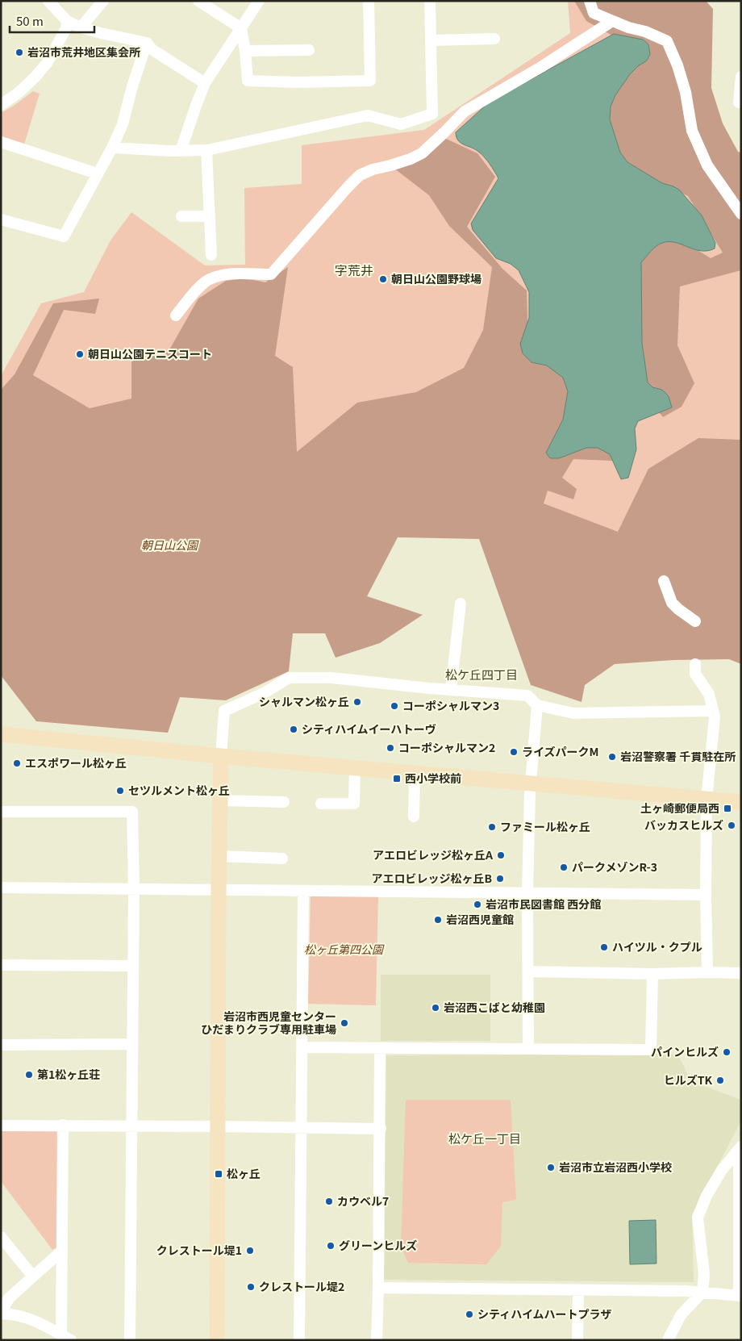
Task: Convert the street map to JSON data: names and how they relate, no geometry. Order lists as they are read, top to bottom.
{
  "districts": ["字荒井", "松ケ丘四丁目", "松ケ丘一丁目"],
  "parks": ["朝日山公園", "松ヶ丘第四公園"],
  "places": {
    "other": [
      "岩沼市荒井地区集会所",
      "朝日山公園野球場",
      "朝日山公園テニスコート",
      "シャルマン松ヶ丘",
      "コーポシャルマン3",
      "シティハイムイーハトーヴ",
      "コーポシャルマン2",
      "ライズパークM",
      "岩沼警察署 千貫駐在所",
      "エスポワール松ヶ丘",
      "セツルメント松ヶ丘",
      "バッカスヒルズ",
      "ファミール松ヶ丘",
      "アエロビレッジ松ヶ丘A",
      "パークメゾンR-3",
      "アエロビレッジ松ヶ丘B",
      "岩沼市民図書館 西分館",
      "岩沼西児童館",
      "ハイツル・クプル",
      "岩沼西こばと幼稚園",
      "岩沼市西児童センター ひだまりクラブ専用駐車場",
      "パインヒルズ",
      "第1松ヶ丘荘",
      "ヒルズTK",
      "岩沼市立岩沼西小学校",
      "カウベル7",
      "グリーンヒルズ",
      "クレストール堤1",
      "クレストール堤2",
      "シティハイムハートプラザ"
    ],
    "transit": ["西小学校前", "土ヶ崎郵便局西", "松ヶ丘"]
  },
  "scale_bar": "50 m"
}
